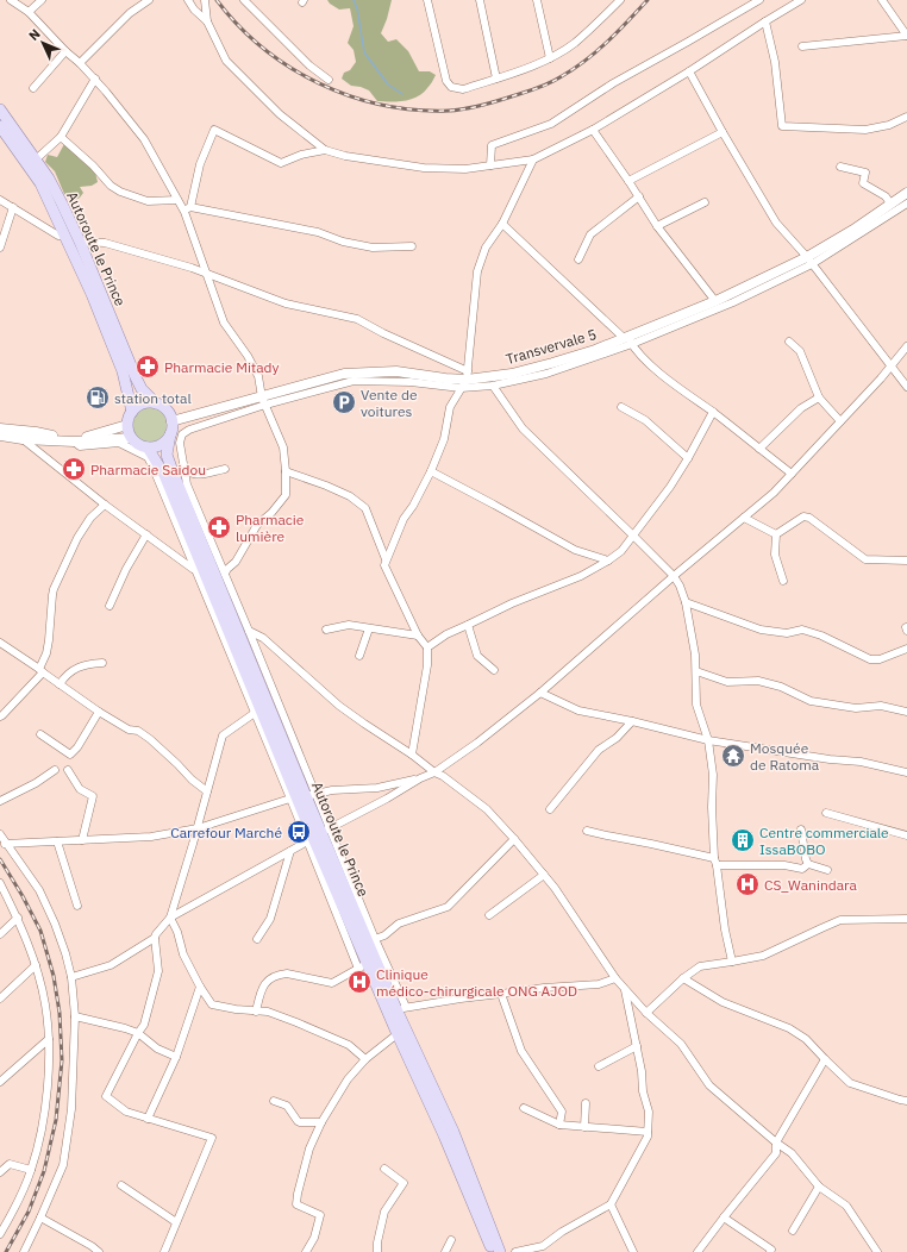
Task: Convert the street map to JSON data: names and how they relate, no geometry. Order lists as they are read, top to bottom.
{
  "streets": {
    "main road": ["Autoroute le Prince", "Transvervale 5"]
  },
  "crossings": [
    ["Autoroute le Prince", "Transvervale 5"]
  ],
  "places": {
    "pharmacy": ["Pharmacie Mitady", "Pharmacie Saidou", "Pharmacie lumière"],
    "fuel station": ["station total"],
    "parking": ["Vente de voitures"],
    "temple": ["Mosquée de Ratoma"],
    "bus stop": ["Carrefour Marché"],
    "building": ["Centre commerciale IssaBOBO"],
    "hospital": ["CS_Wanindara", "Clinique médico-chirurgicale ONG AJOD"]
  },
  "north": "top left"
}
